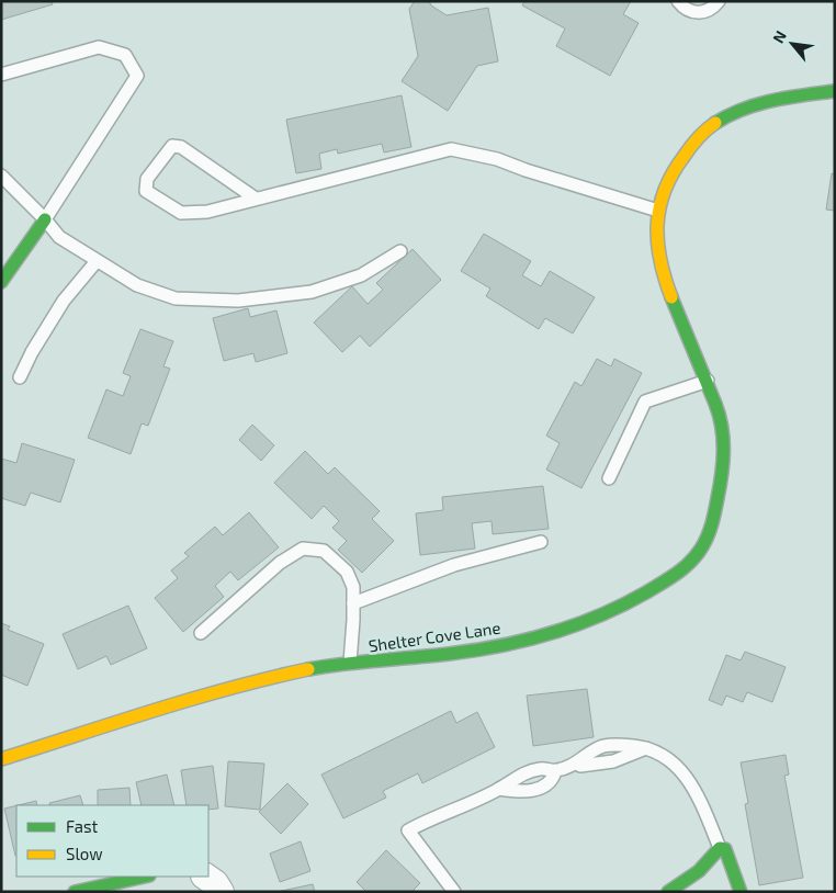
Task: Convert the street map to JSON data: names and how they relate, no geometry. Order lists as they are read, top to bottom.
{
  "streets": {
    "street": ["Shelter Cove Lane"]
  },
  "legend": ["Fast", "Slow"],
  "north": "top left"
}
